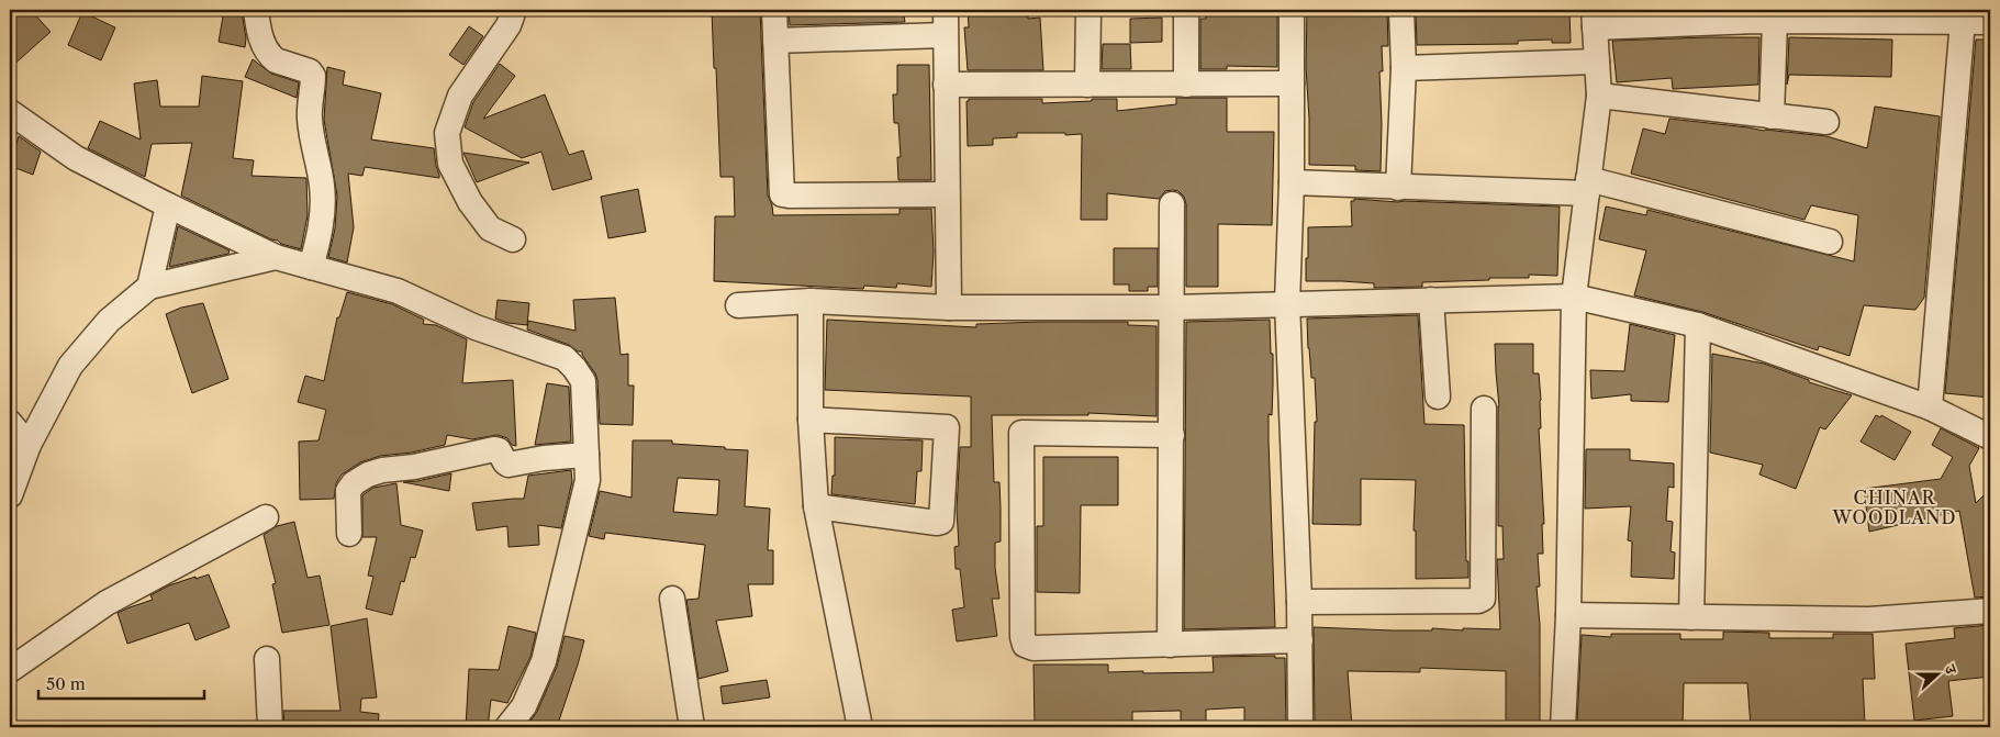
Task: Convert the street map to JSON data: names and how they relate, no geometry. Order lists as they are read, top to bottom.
{
  "districts": ["CHINAR WOODLAND"],
  "scale_bar": "50 m",
  "north": "right"
}
